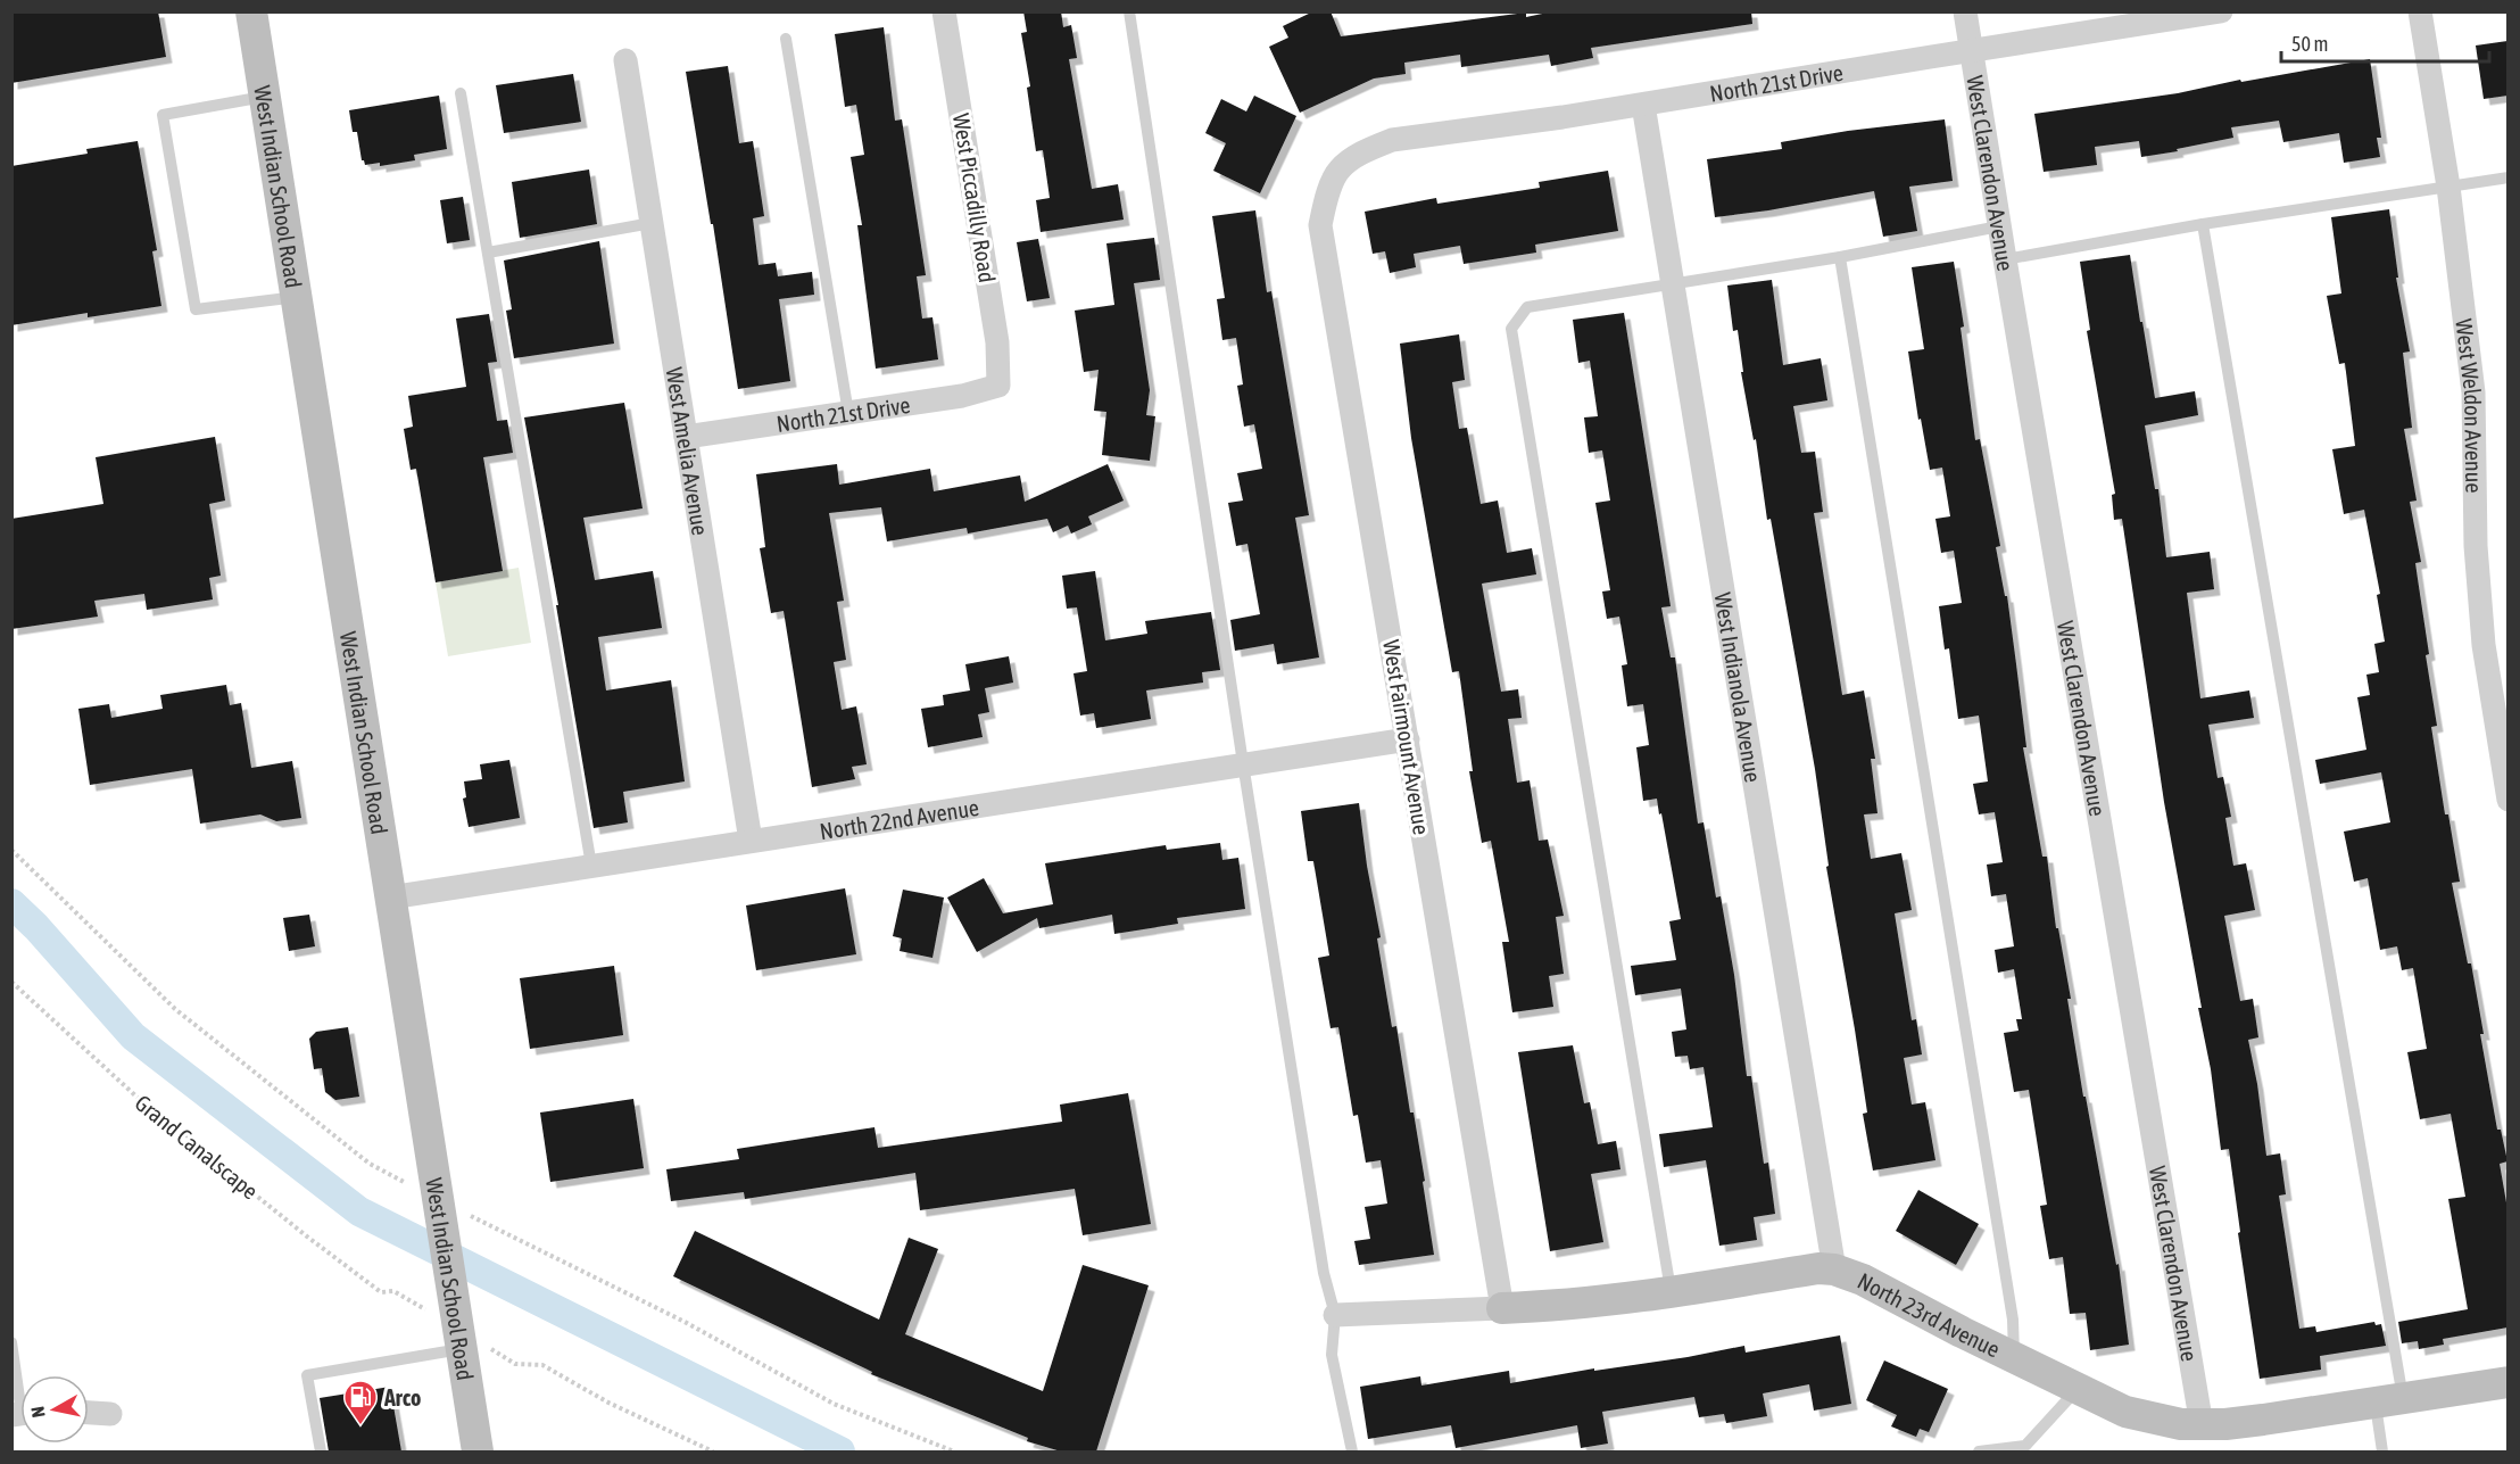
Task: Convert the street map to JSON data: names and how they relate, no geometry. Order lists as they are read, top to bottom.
{
  "streets": {
    "main road": ["West Indian School Road", "North 23rd Avenue"],
    "street": [
      "North 21st Drive",
      "West Clarendon Avenue",
      "West Piccadilly Road",
      "West Weldon Avenue",
      "West Amelia Avenue",
      "West Indianola Avenue",
      "West Fairmount Avenue",
      "North 22nd Avenue"
    ],
    "path": ["Grand Canalscape"]
  },
  "crossings": [
    ["North 21st Drive", "West Clarendon Avenue"],
    ["North 21st Drive", "West Piccadilly Road"],
    ["North 21st Drive", "West Amelia Avenue"],
    ["North 21st Drive", "West Indianola Avenue"],
    ["North 21st Drive", "West Fairmount Avenue"],
    ["West Clarendon Avenue", "North 23rd Avenue"],
    ["West Indian School Road", "North 22nd Avenue"],
    ["West Amelia Avenue", "North 22nd Avenue"],
    ["West Indianola Avenue", "North 23rd Avenue"],
    ["West Fairmount Avenue", "North 22nd Avenue"],
    ["West Fairmount Avenue", "North 23rd Avenue"]
  ],
  "places": {
    "fuel station": ["Arco"]
  },
  "scale_bar": "50 m",
  "north": "left"
}
